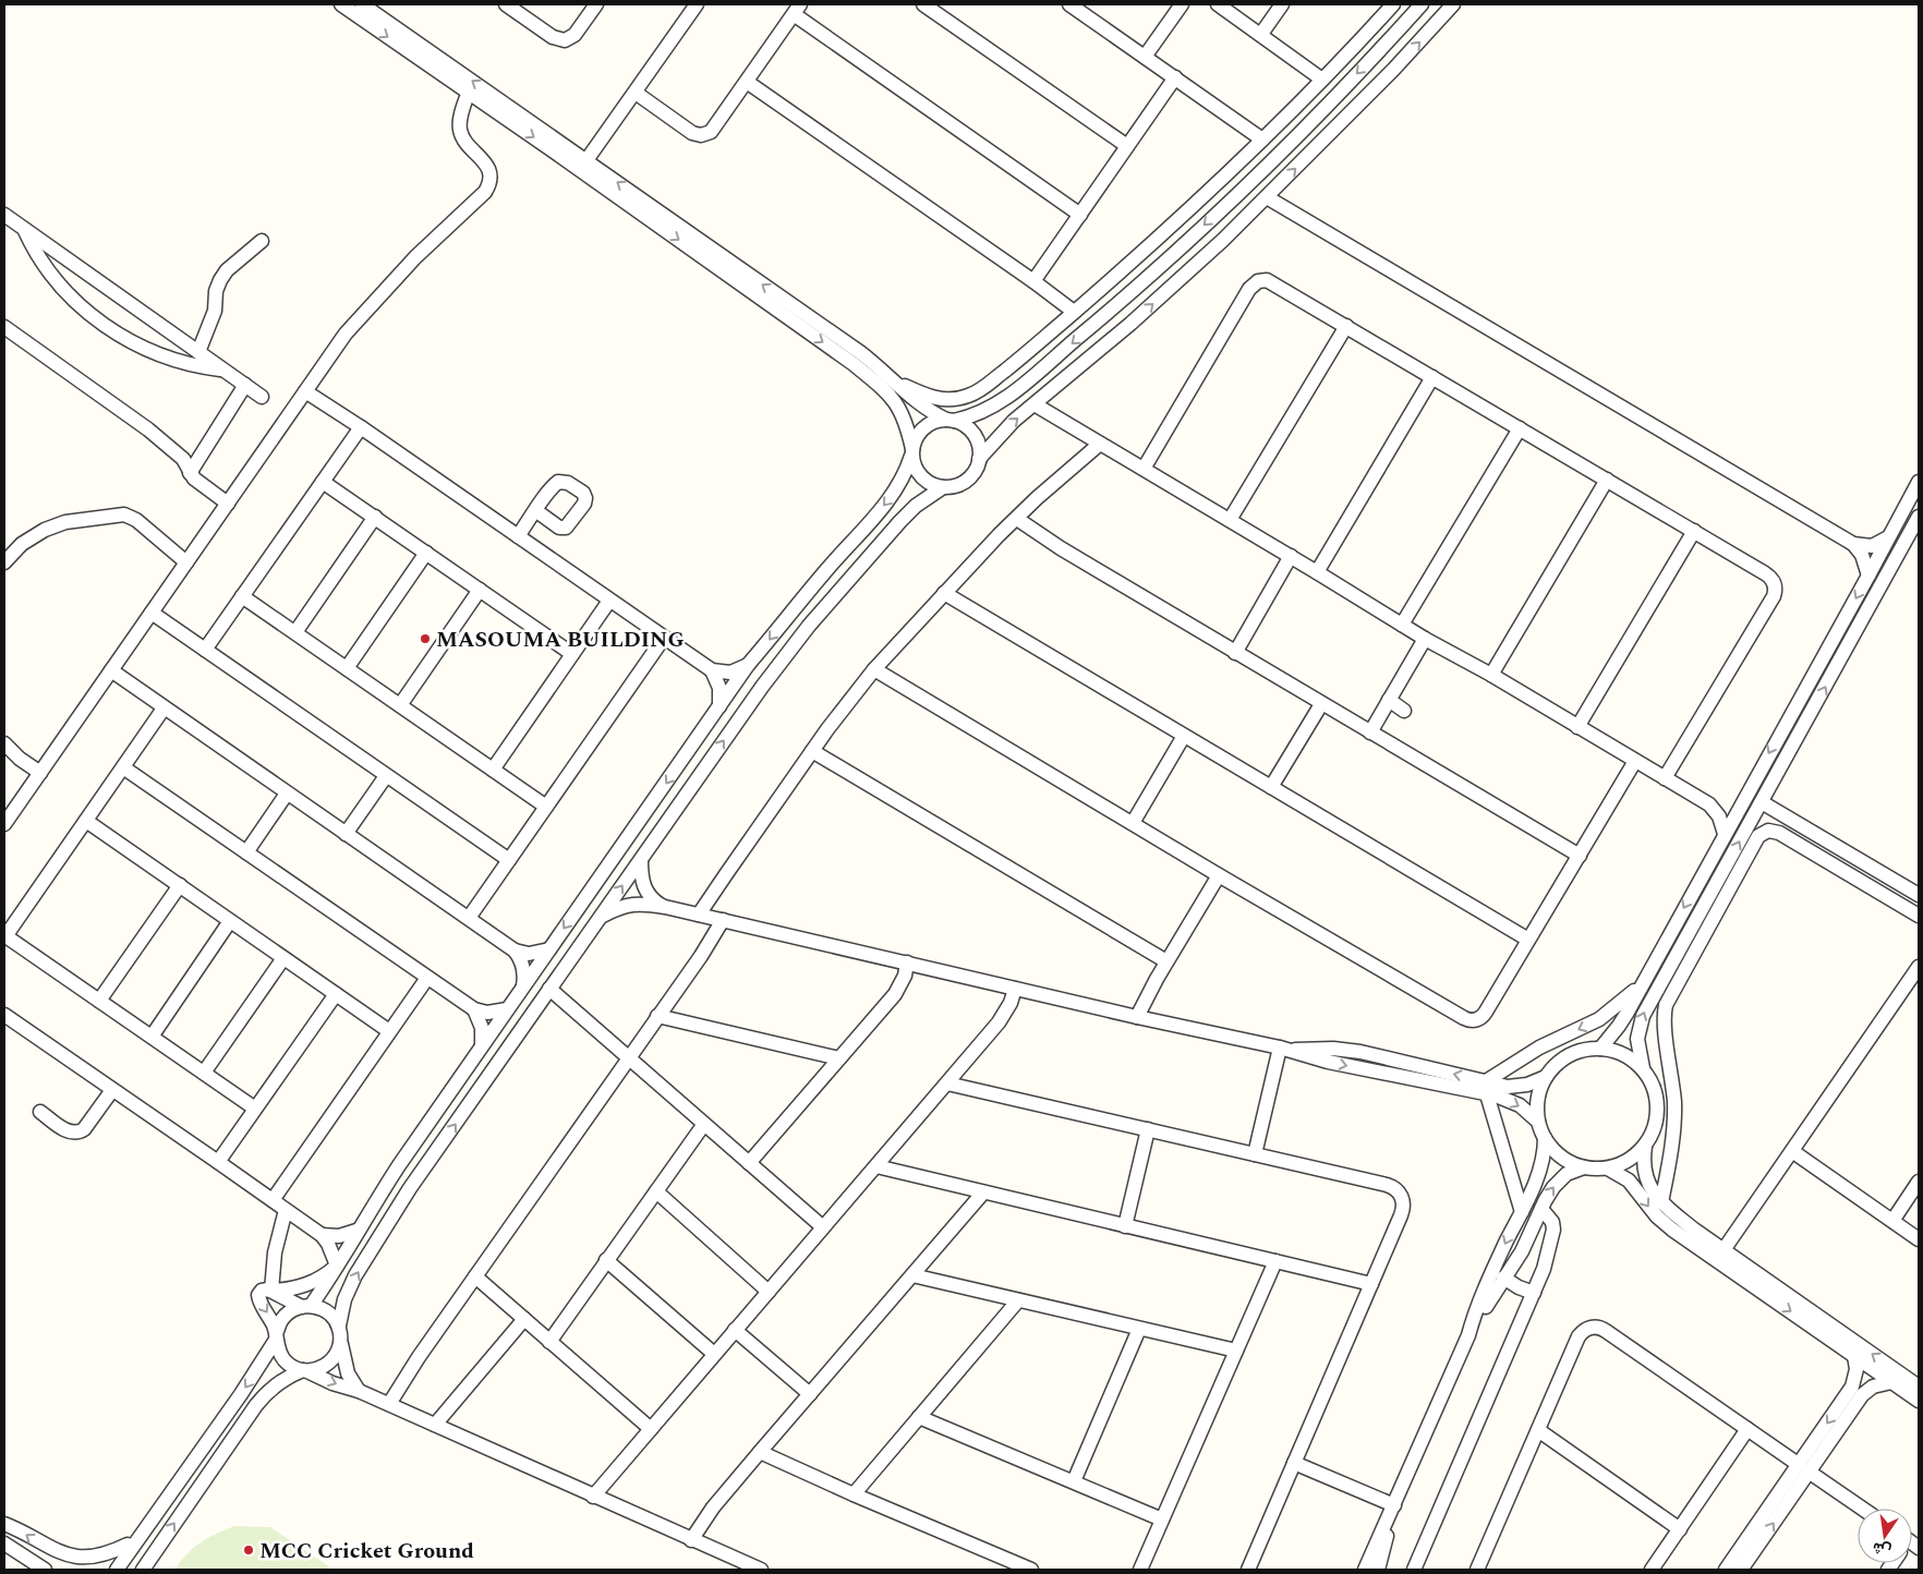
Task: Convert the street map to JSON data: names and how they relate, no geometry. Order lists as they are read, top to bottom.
{
  "places": ["MASOUMA BUILDING", "MCC Cricket Ground"],
  "north": "bottom"
}
